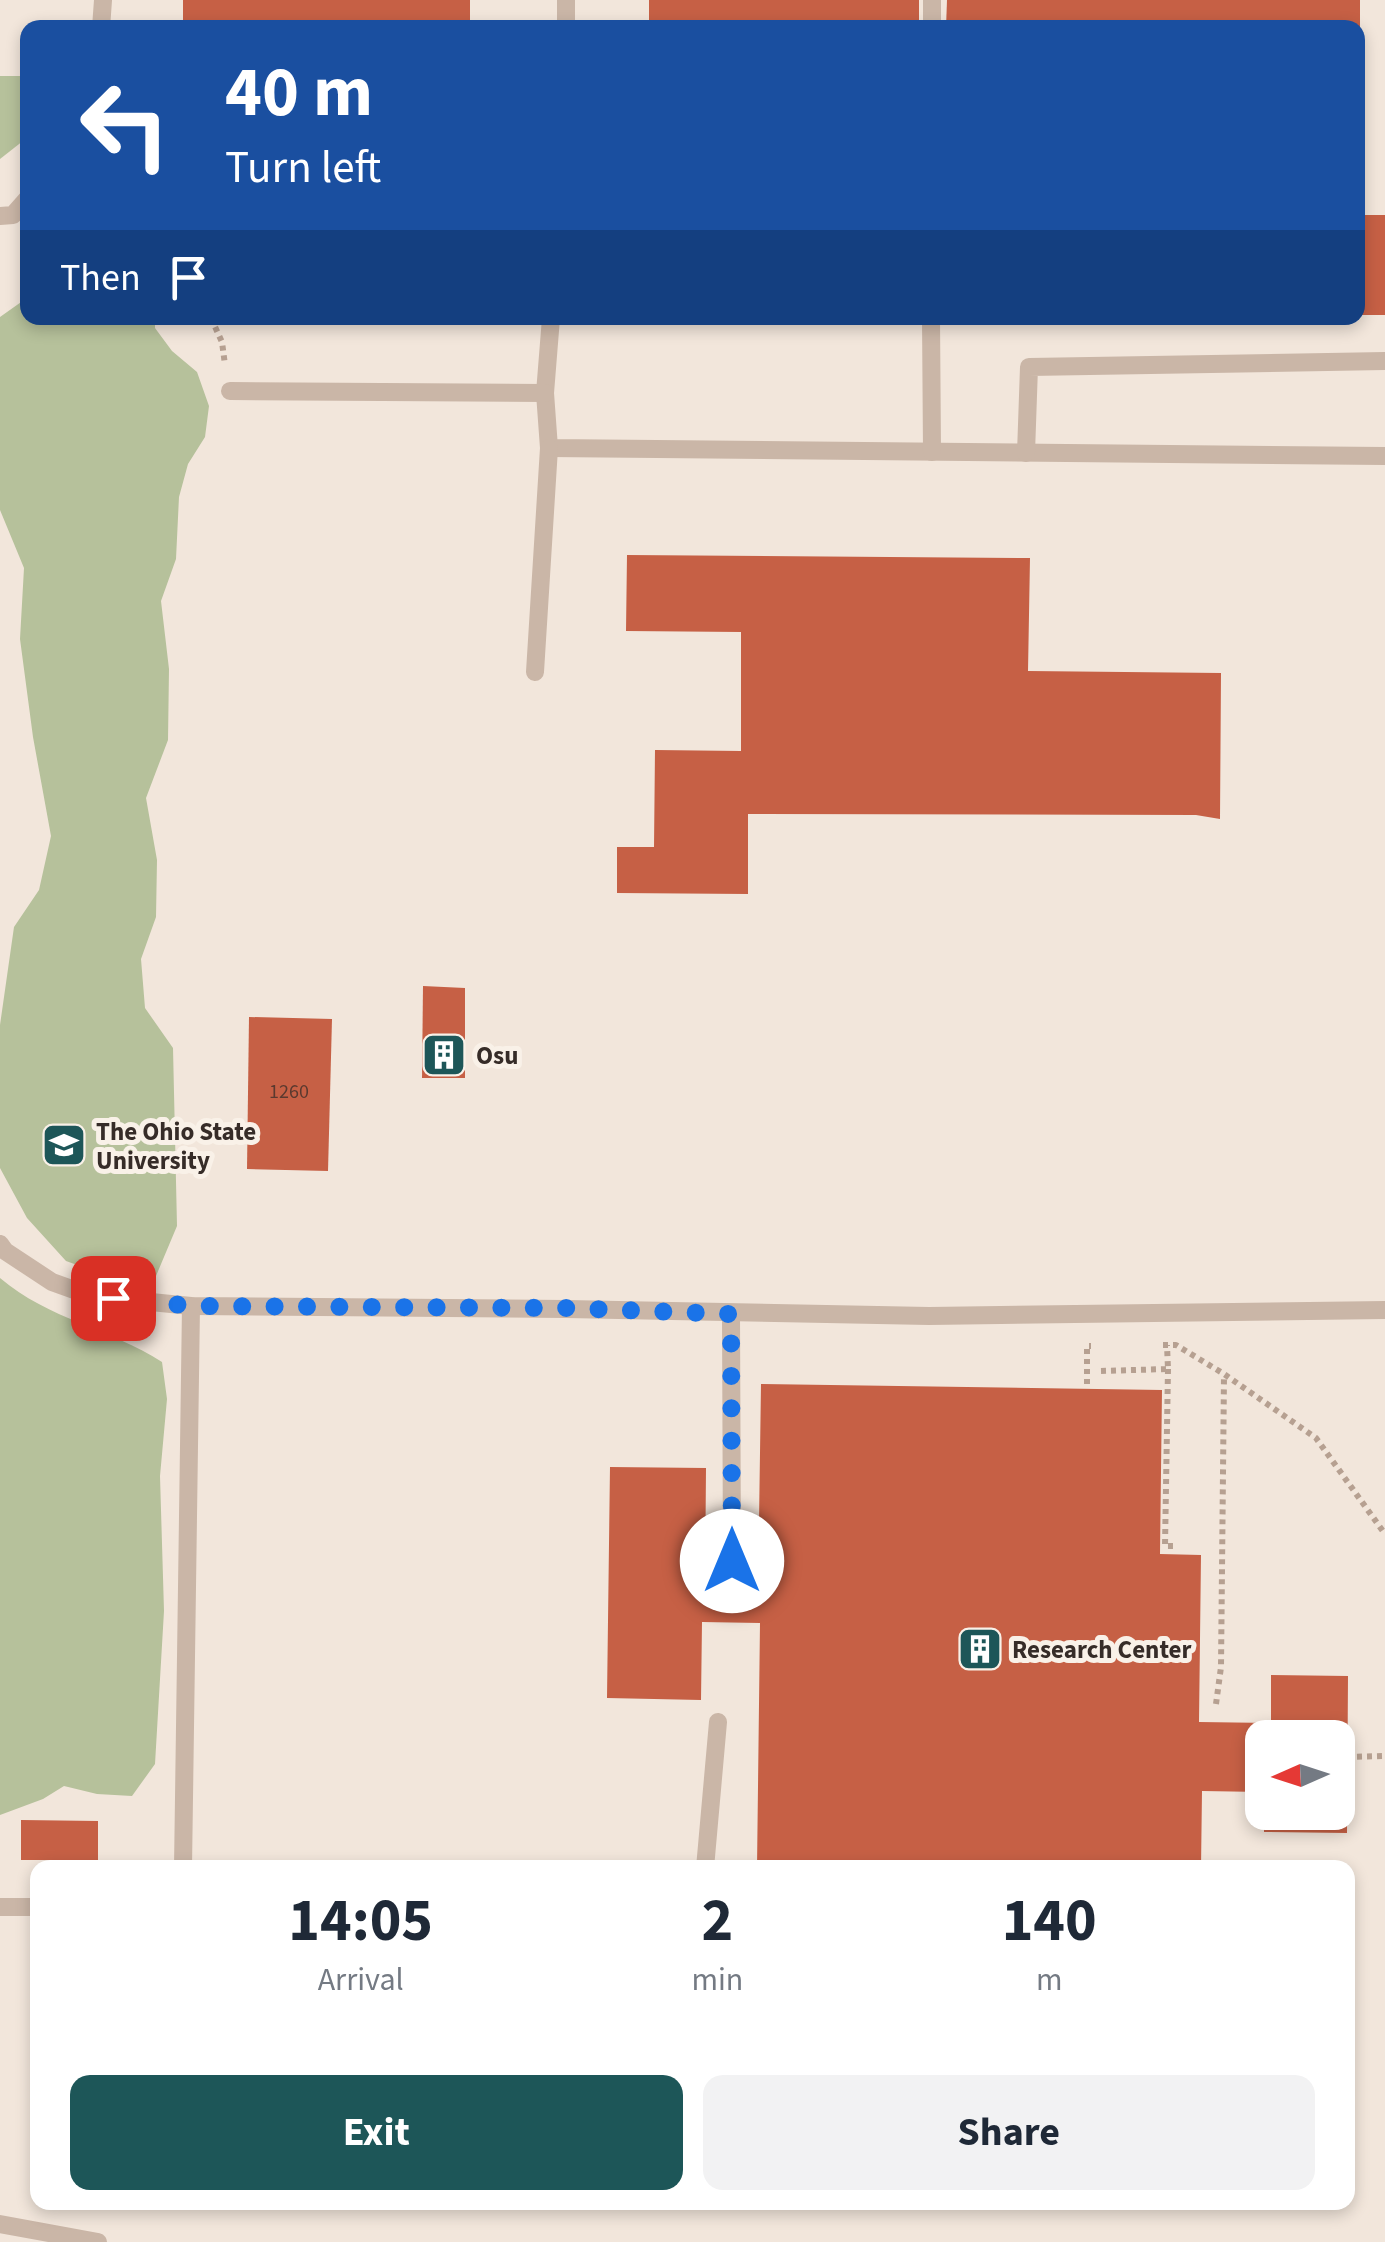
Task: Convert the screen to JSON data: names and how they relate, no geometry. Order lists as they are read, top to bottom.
{
  "places": {
    "building": ["Osu", "Research Center"],
    "school or university": ["The Ohio State University"]
  },
  "house_numbers": ["1260"],
  "north": "left",
  "page": {
    "turn": ["40 m", "Turn left"],
    "then": "Then",
    "eta": [
      "14:05",
      "Arrival",
      "2",
      "min",
      "140",
      "m"
    ],
    "buttons": ["Exit", "Share"]
  }
}
